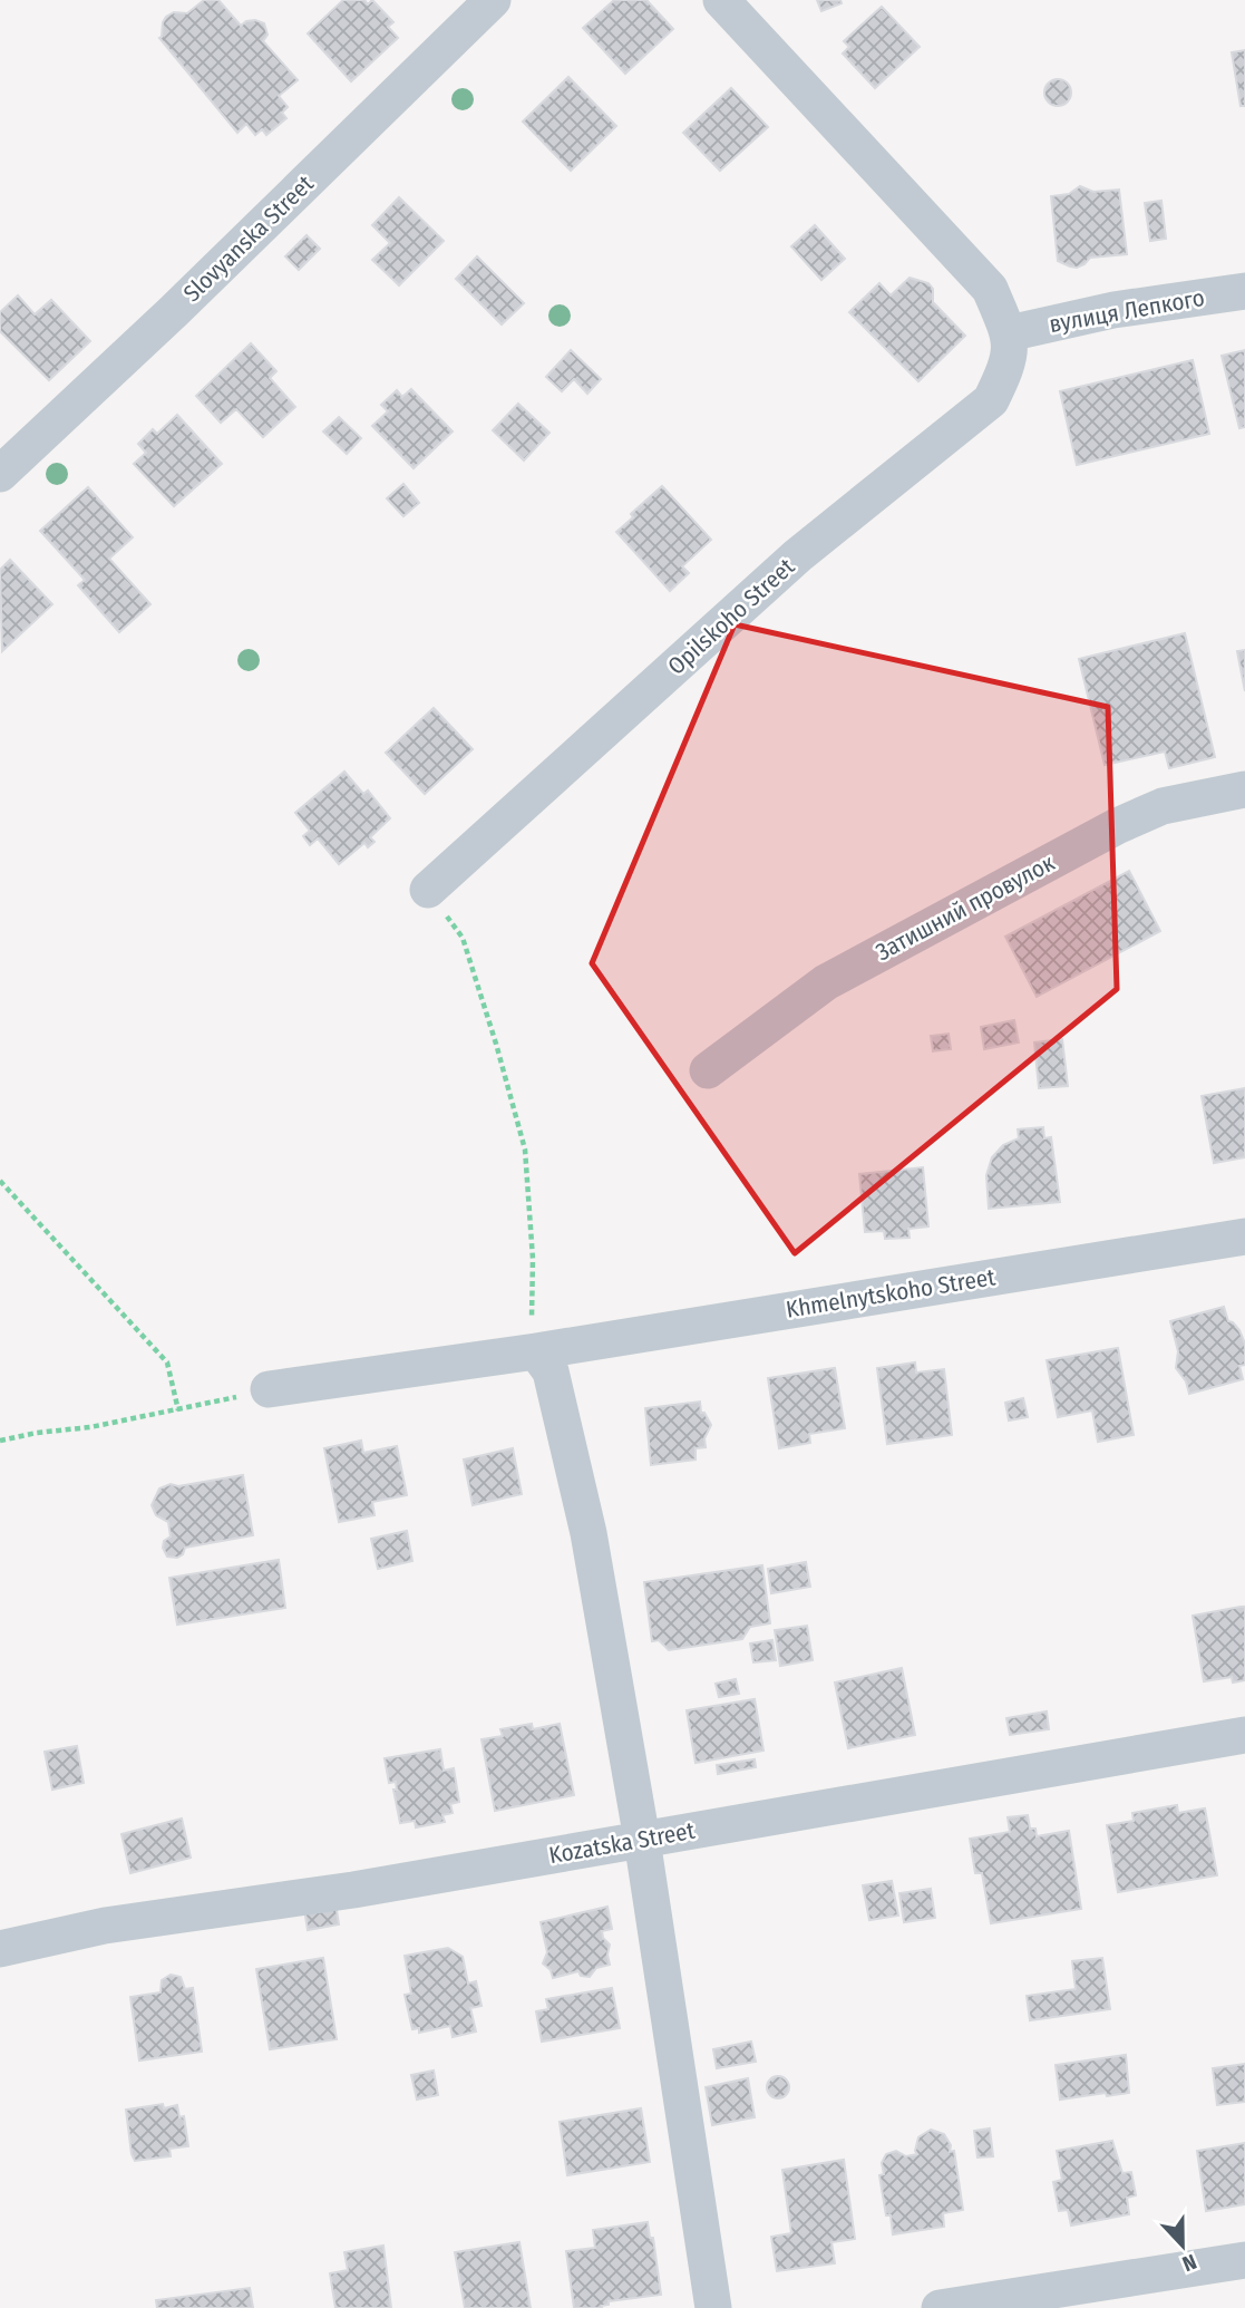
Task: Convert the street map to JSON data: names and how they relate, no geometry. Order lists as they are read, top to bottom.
{
  "streets": {
    "street": [
      "Slovyanska Street",
      "вулиця Лепкого",
      "Opilskoho Street",
      "Затишний провулок",
      "Khmelnytskoho Street",
      "Kozatska Street"
    ]
  },
  "crossings": [
    ["вулиця Лепкого", "Opilskoho Street"]
  ],
  "north": "bottom"
}
